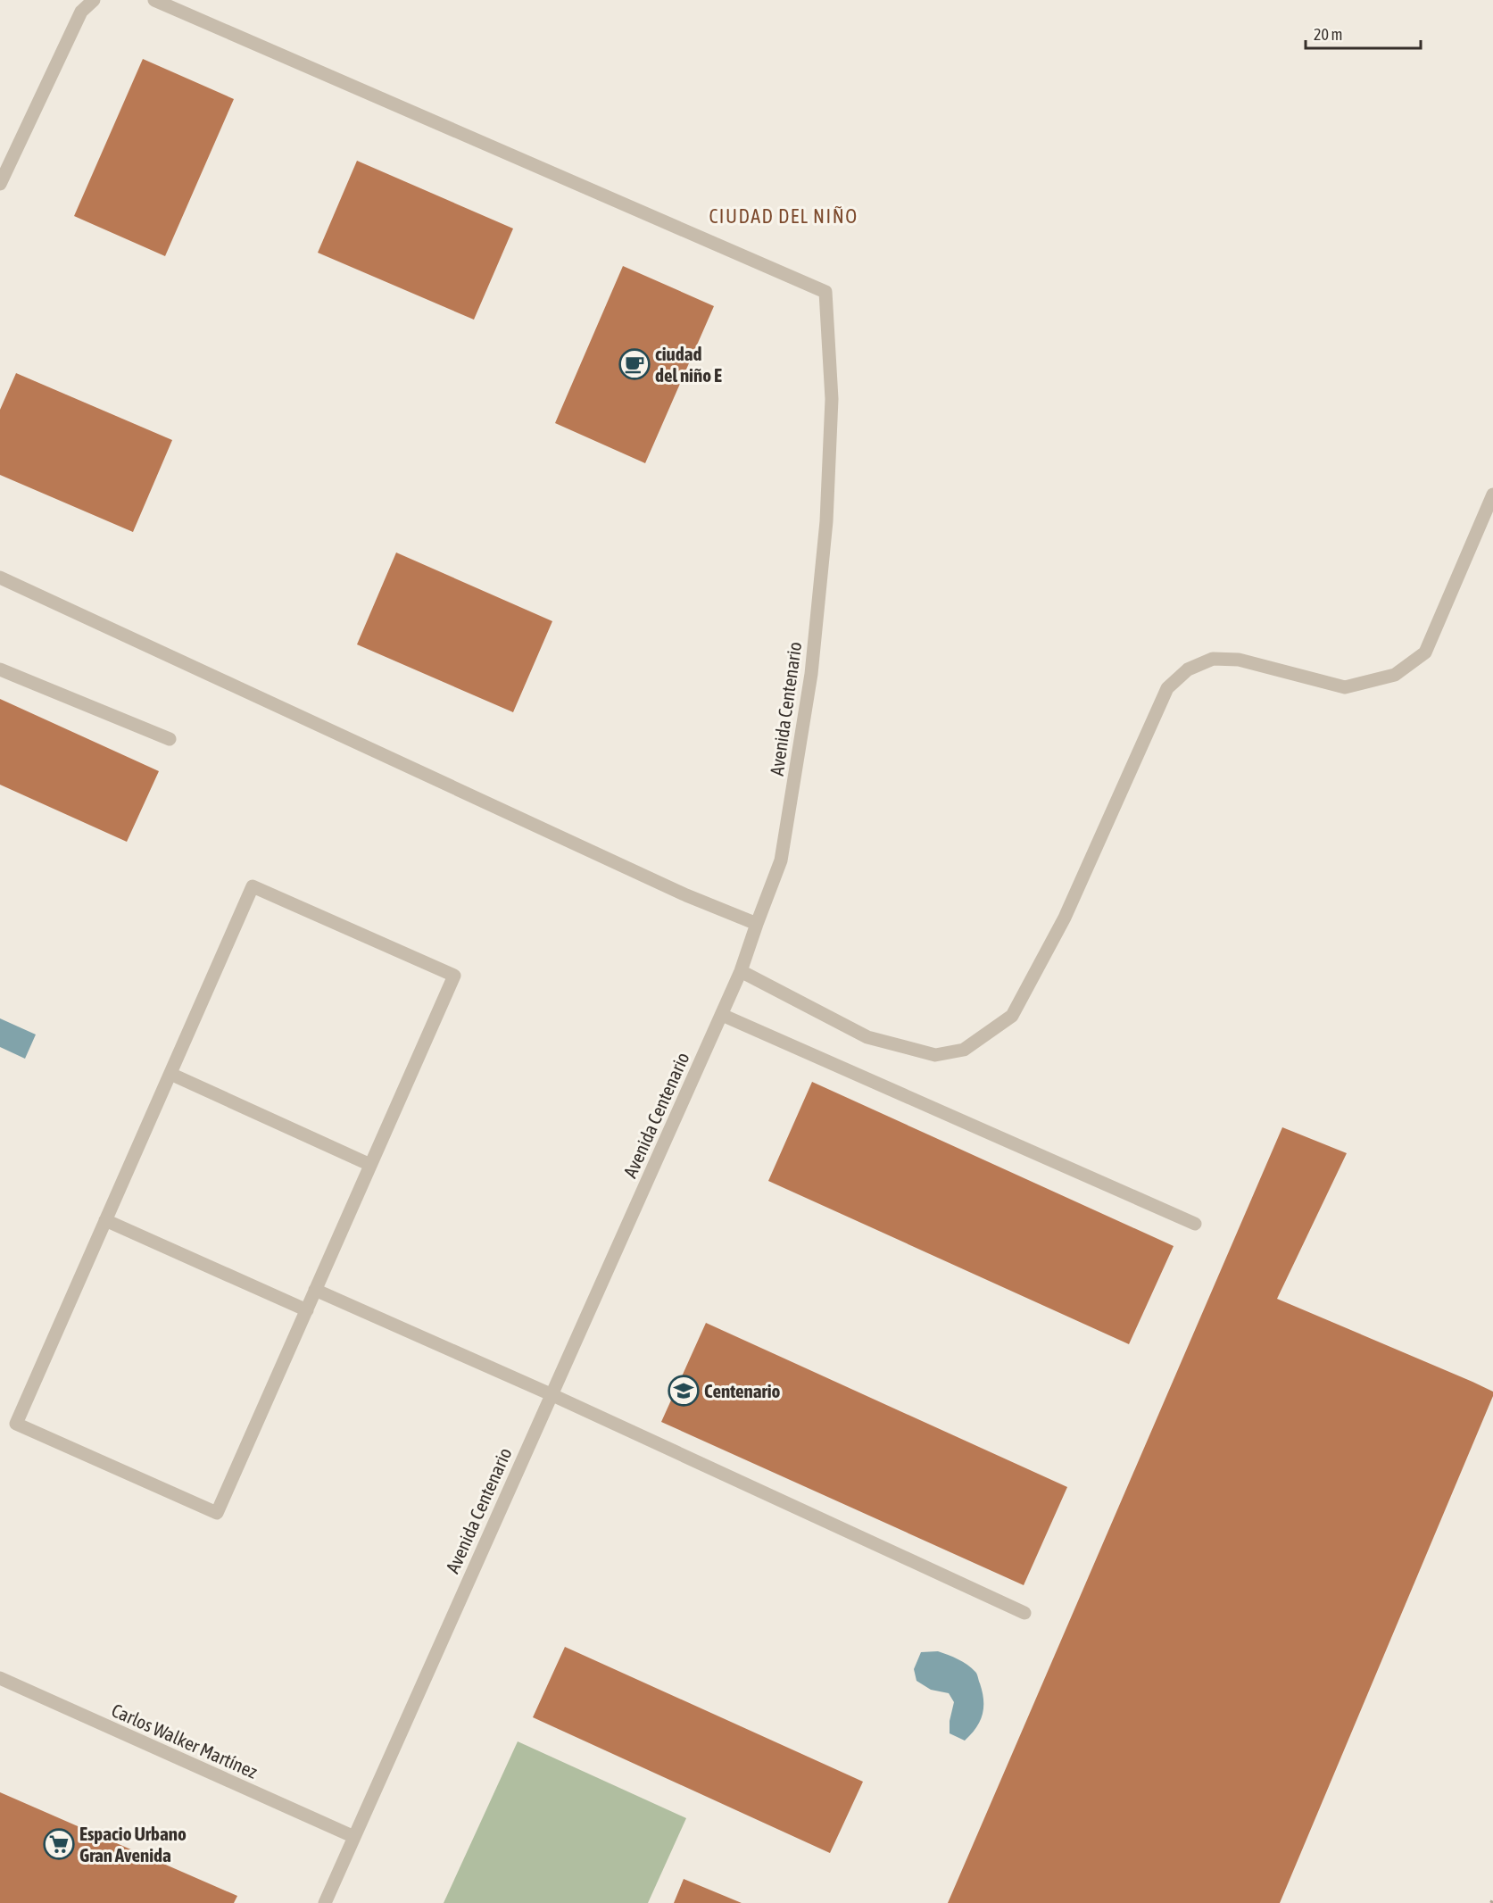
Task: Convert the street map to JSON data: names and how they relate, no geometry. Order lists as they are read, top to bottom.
{
  "streets": {
    "street": ["Avenida Centenario", "Carlos Walker Martínez"]
  },
  "crossings": [
    ["Avenida Centenario", "Carlos Walker Martínez"]
  ],
  "districts": ["CIUDAD DEL NIÑO"],
  "places": {
    "cafe": ["ciudad del niño E"],
    "school or university": ["Centenario"],
    "supermarket": ["Espacio Urbano Gran Avenida"]
  },
  "scale_bar": "20 m"
}
